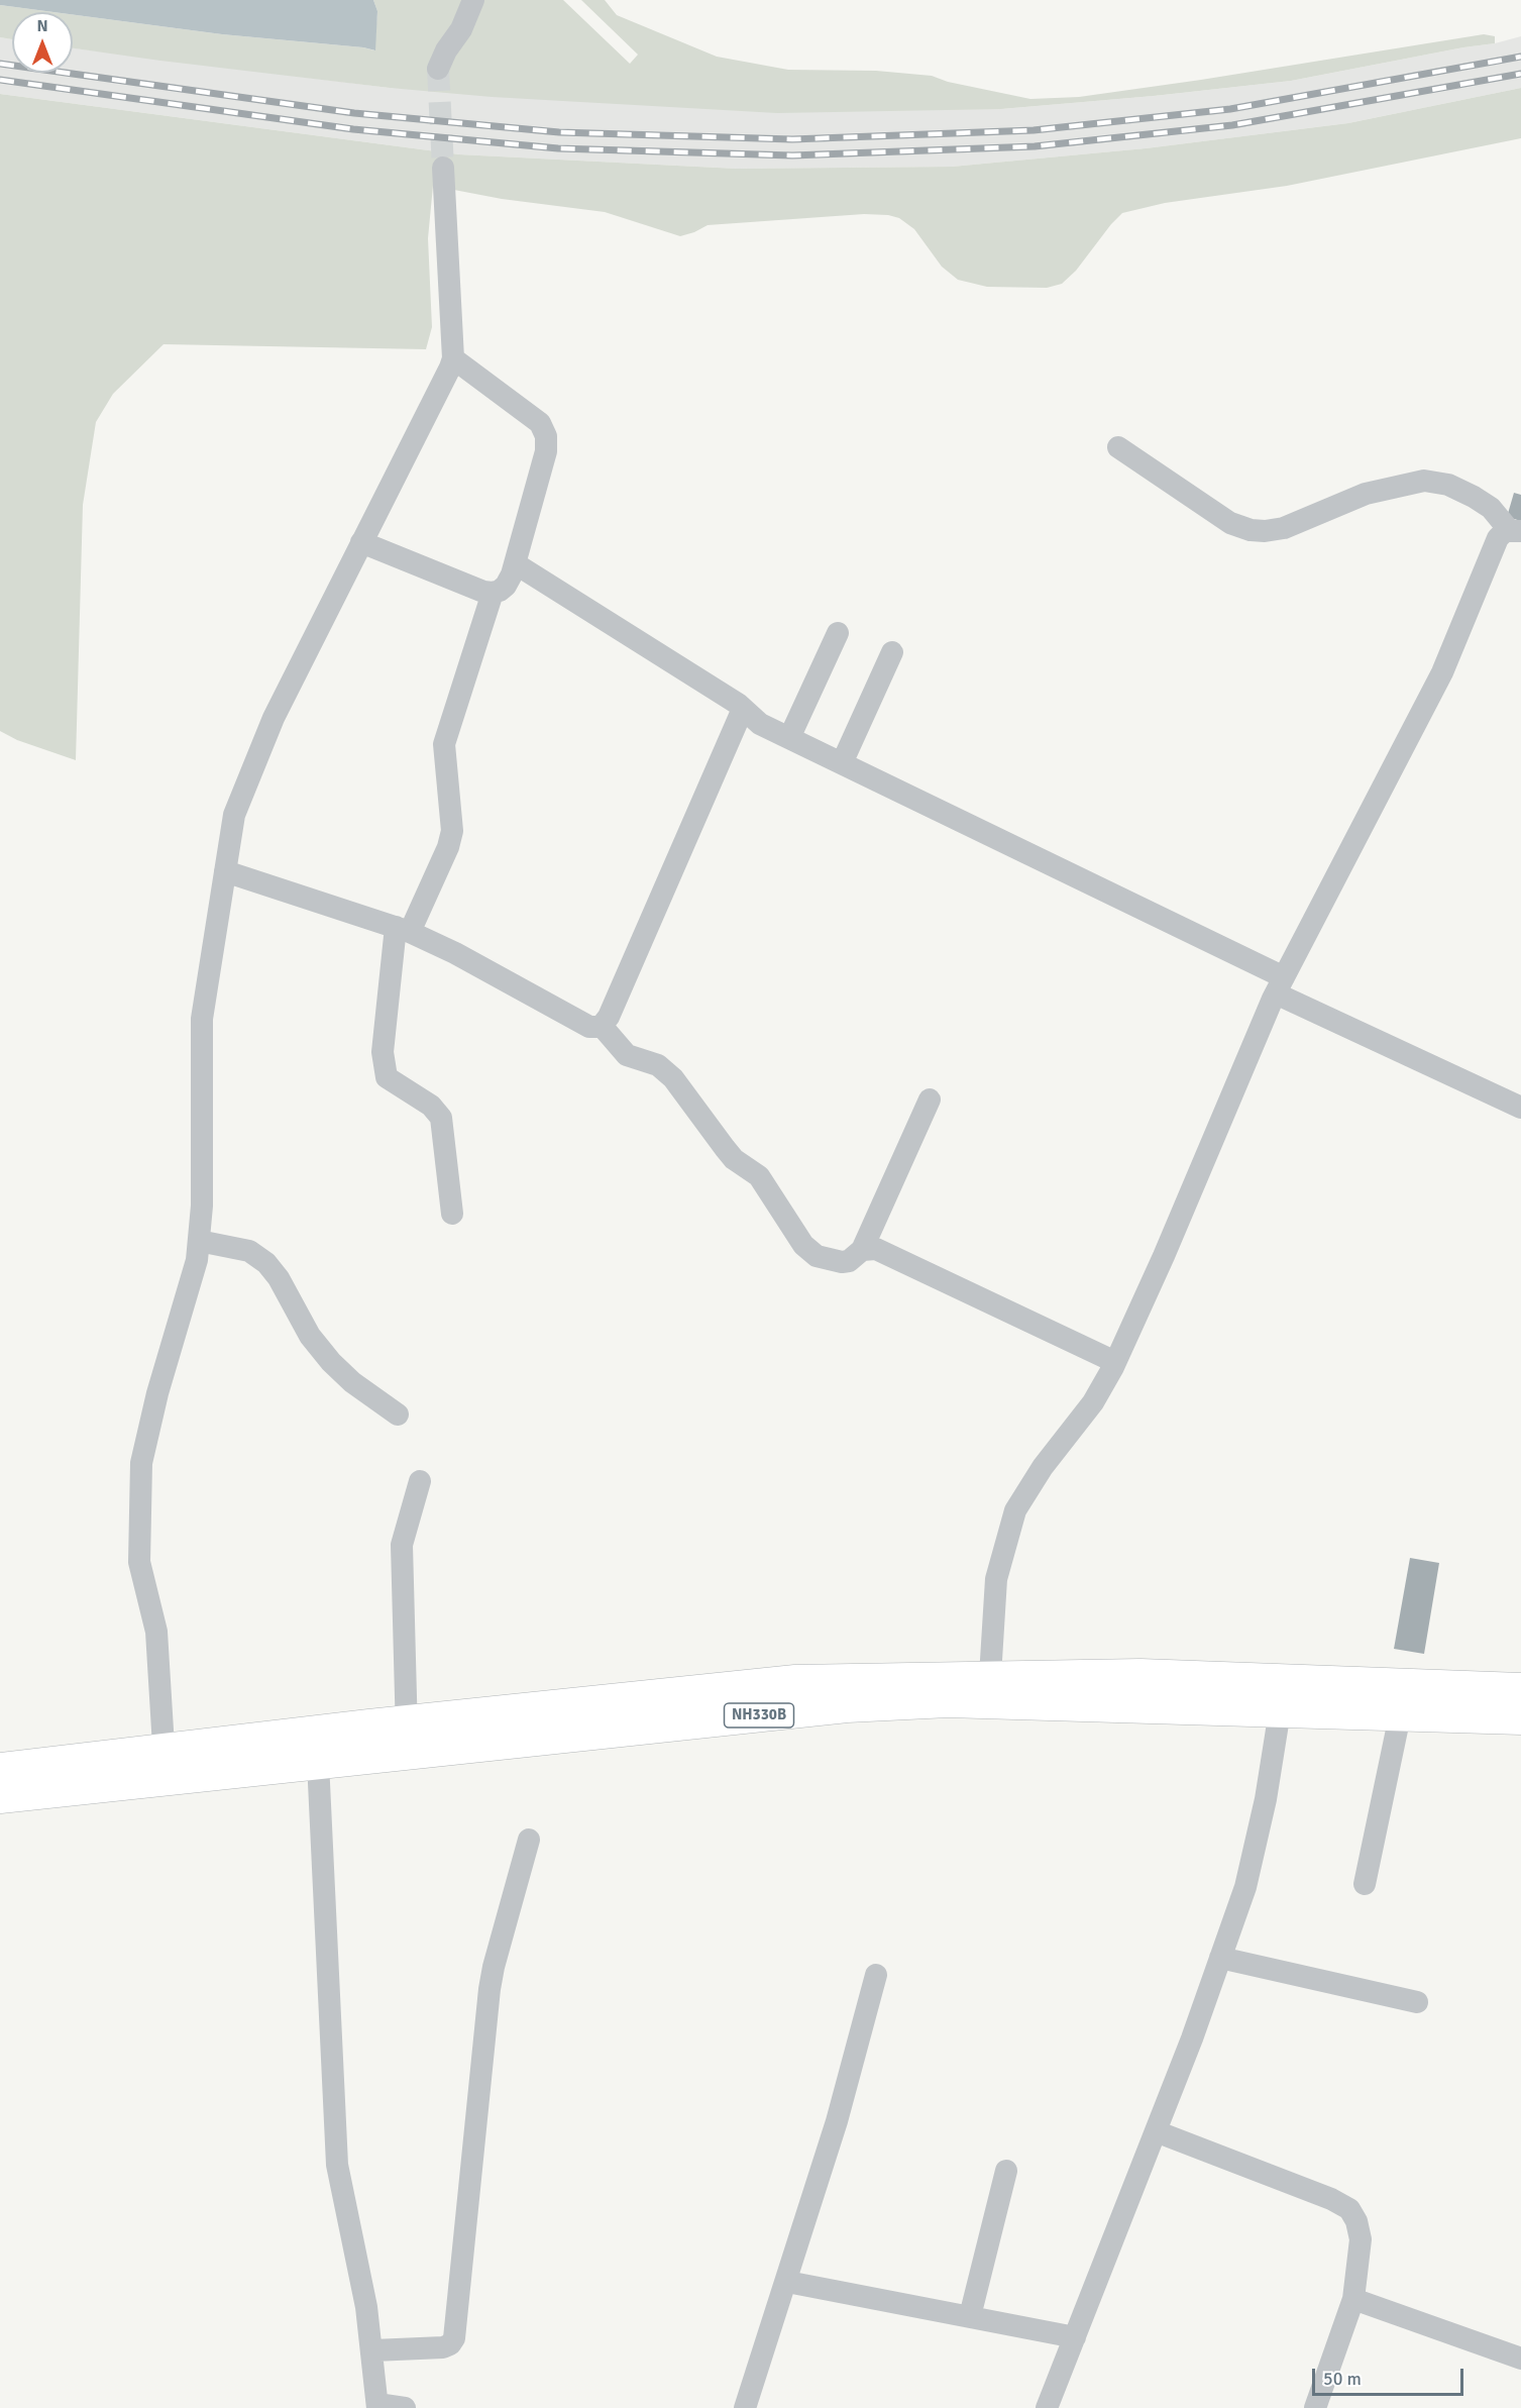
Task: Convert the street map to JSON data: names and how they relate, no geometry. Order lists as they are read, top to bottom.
{
  "streets": {
    "highway": ["NH330B"]
  },
  "scale_bar": "50 m",
  "north": "top"
}
